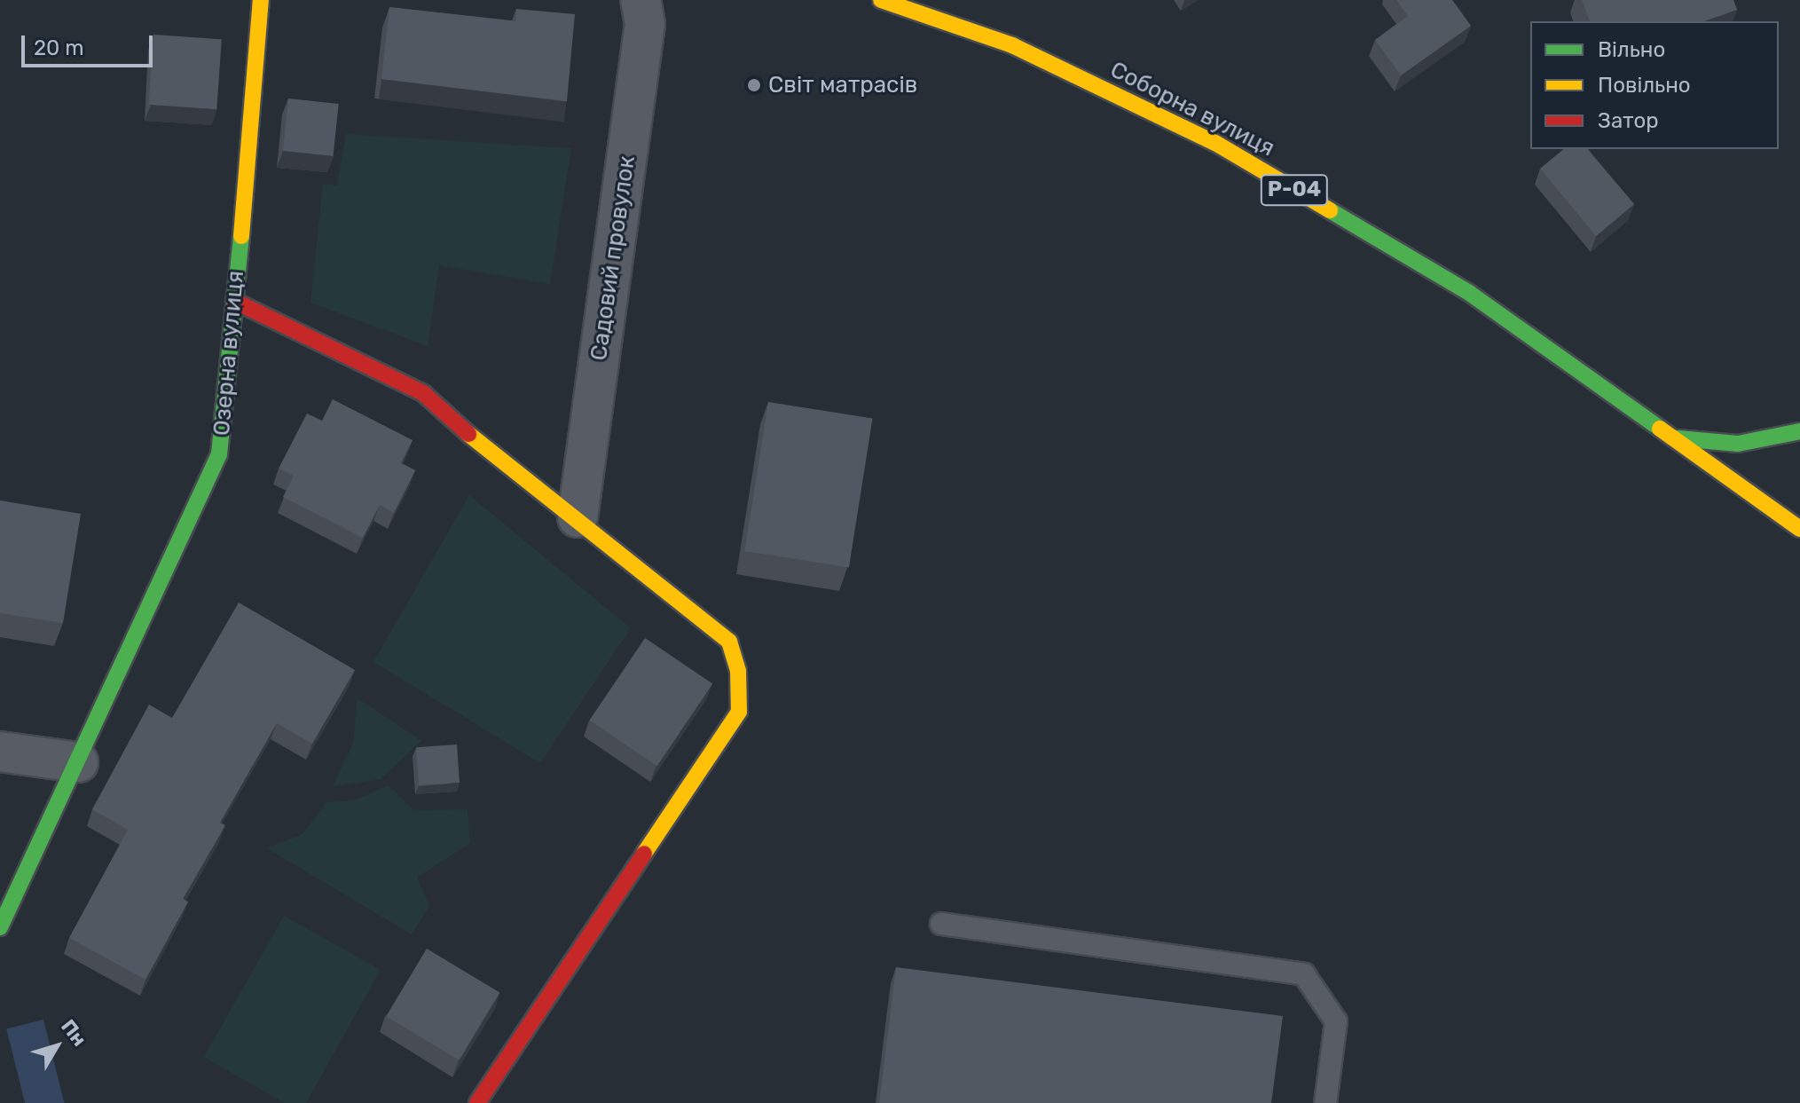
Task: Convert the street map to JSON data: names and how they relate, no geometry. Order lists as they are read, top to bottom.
{
  "streets": {
    "street": [
      "Соборна вулиця",
      "Р-04",
      "Садовий провулок",
      "Озерна вулиця"
    ]
  },
  "places": ["Світ матрасів"],
  "legend": ["Вільно", "Повільно", "Затор"],
  "scale_bar": "20 m",
  "north": "top right"
}
